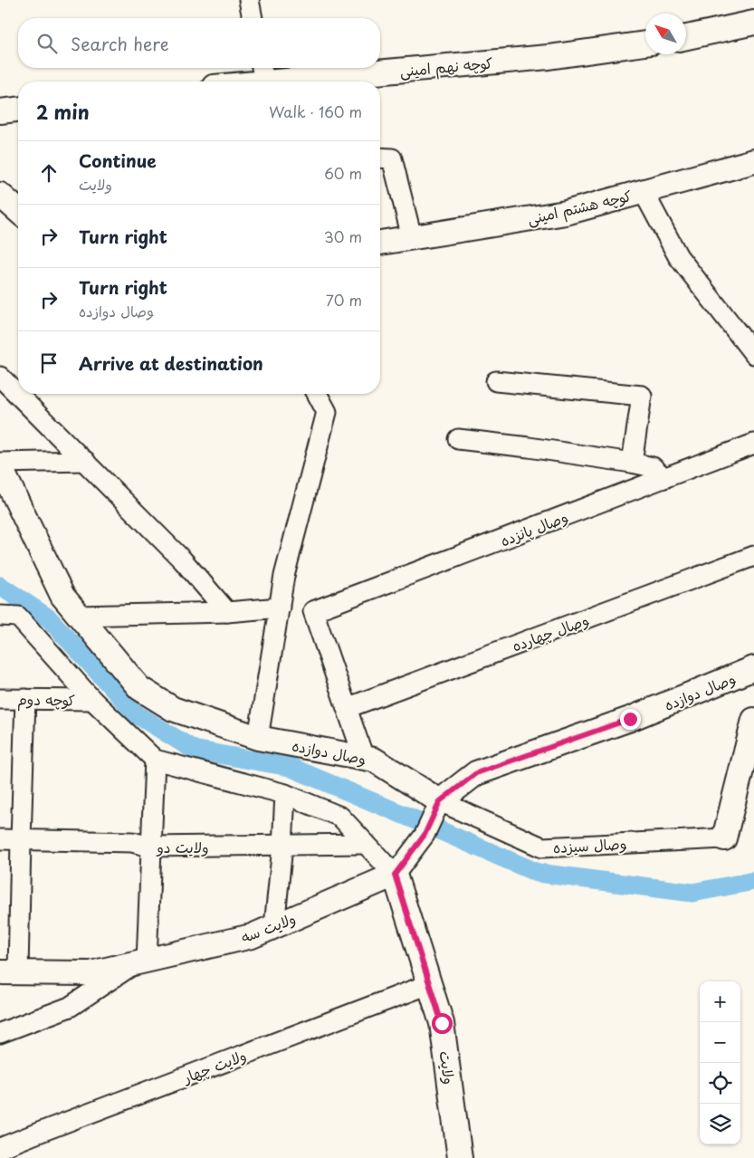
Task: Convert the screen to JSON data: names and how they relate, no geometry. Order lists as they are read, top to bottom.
{
  "streets": {
    "street": [
      "کوچه نهم امینی",
      "کوچه هشتم امینی",
      "وصال پانزده",
      "وصال چهارده",
      "وصال دوازده",
      "کوچه دوم",
      "وصال سیزده",
      "ولایت دو",
      "ولایت سه",
      "ولایت چهار",
      "ولایت"
    ]
  },
  "crossings": [
    ["وصال پانزده", "وصال چهارده"],
    ["وصال دوازده", "وصال سیزده"],
    ["ولایت سه", "ولایت"],
    ["ولایت چهار", "ولایت"]
  ],
  "north": "top left",
  "page": {
    "search": "Search here",
    "heading": ["2 min", "Walk · 160 m"],
    "list": [
      ["Continue", "ولایت", "60 m"],
      ["Turn right", "30 m"],
      ["Turn right", "وصال دوازده", "70 m"],
      "Arrive at destination"
    ],
    "map_buttons": ["+", "−"]
  }
}
